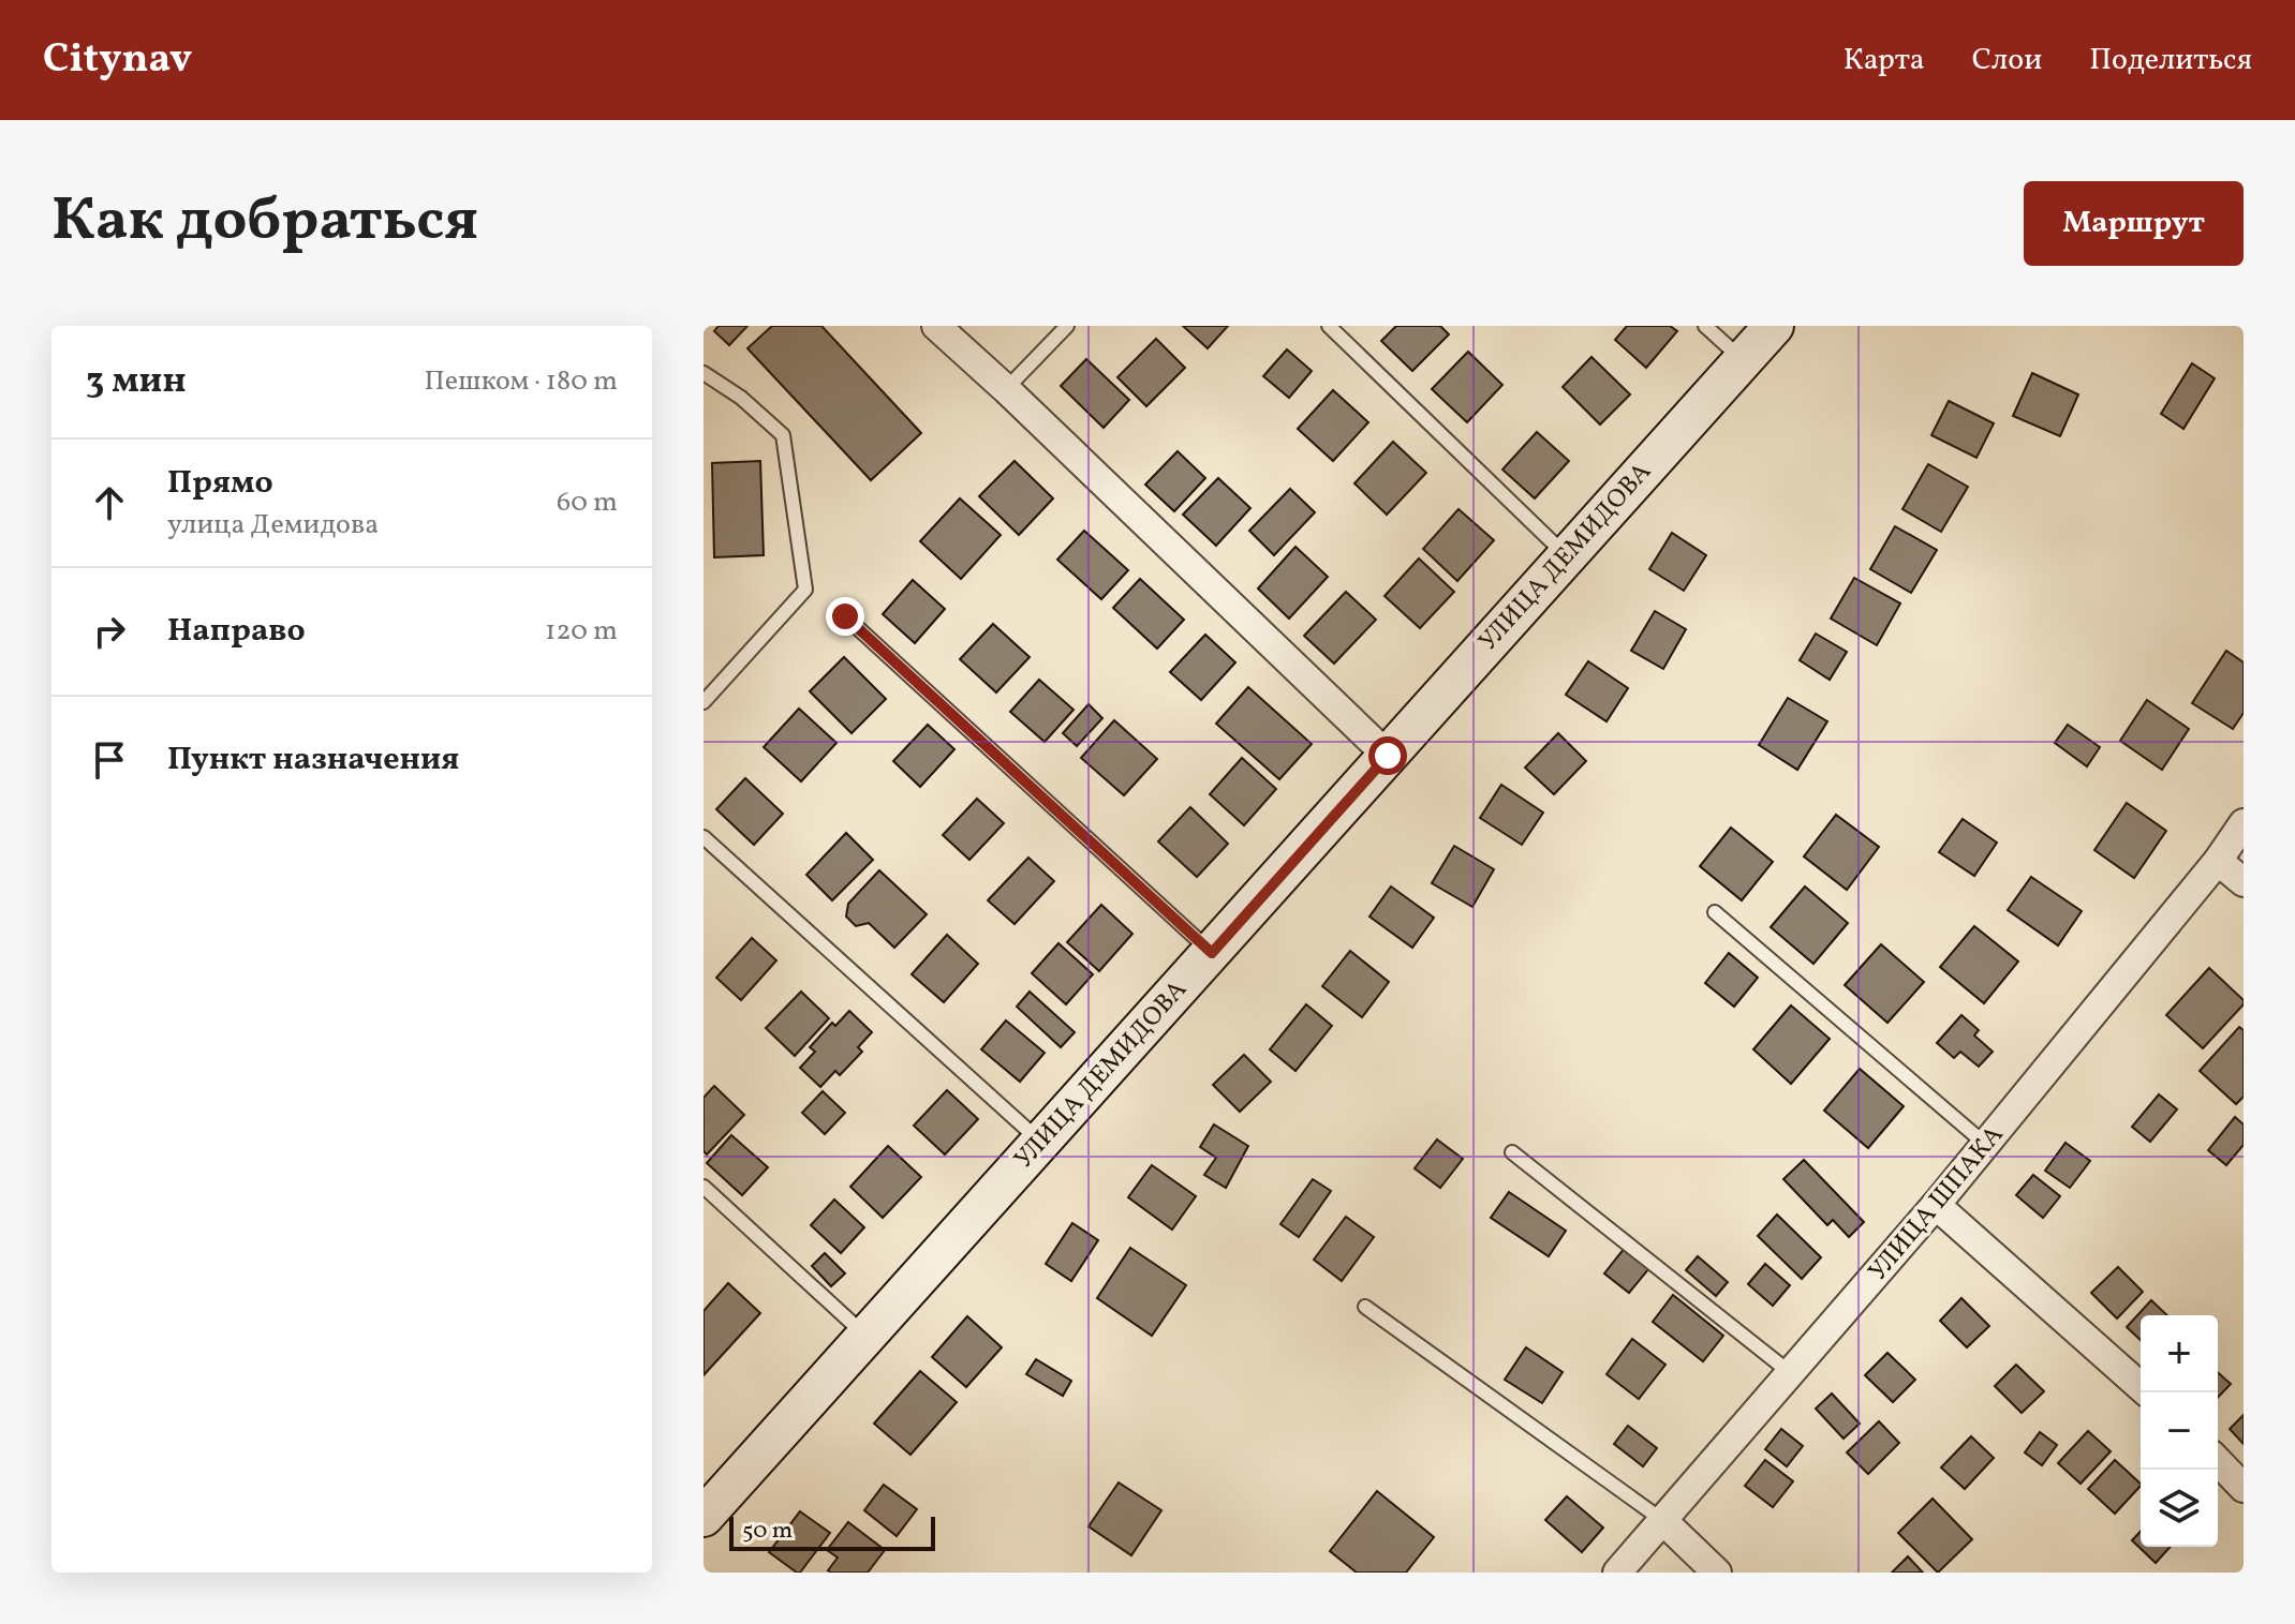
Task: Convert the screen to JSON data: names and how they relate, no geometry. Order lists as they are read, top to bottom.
{
  "streets": {
    "street": ["УЛИЦА ДЕМИДОВА", "УЛИЦА ШПАКА"]
  },
  "scale_bar": "50 m",
  "page": {
    "header": "Citynav",
    "nav": ["Карта", "Слои", "Поделиться"],
    "title": "Как добраться",
    "buttons": "Маршрут",
    "heading": ["3 мин", "Пешком · 180 m"],
    "list": [
      ["Прямо", "улица Демидова", "60 m"],
      ["Направо", "120 m"],
      "Пункт назначения"
    ],
    "map_buttons": ["+", "−"],
    "scale": "50 m"
  }
}
